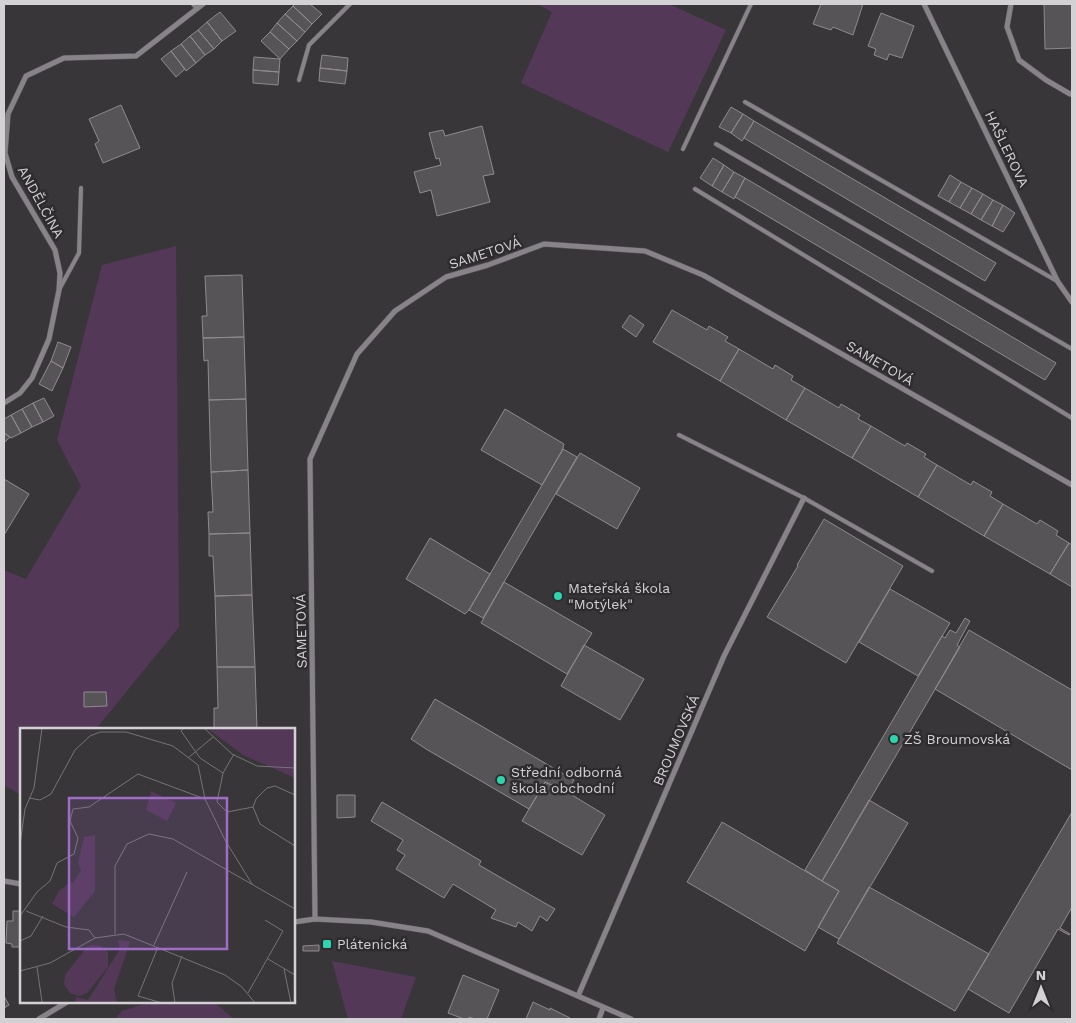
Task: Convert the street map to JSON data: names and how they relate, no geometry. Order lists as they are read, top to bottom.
{
  "streets": {
    "street": [
      "HAŠLEROVA",
      "ANDĚLČINA",
      "SAMETOVÁ",
      "BROUMOVSKÁ"
    ]
  },
  "places": {
    "other": ["Mateřská škola \"Motýlek\"", "ZŠ Broumovská", "Střední odborná škola obchodní"],
    "transit": ["Plátenická"]
  },
  "north": "top"
}
